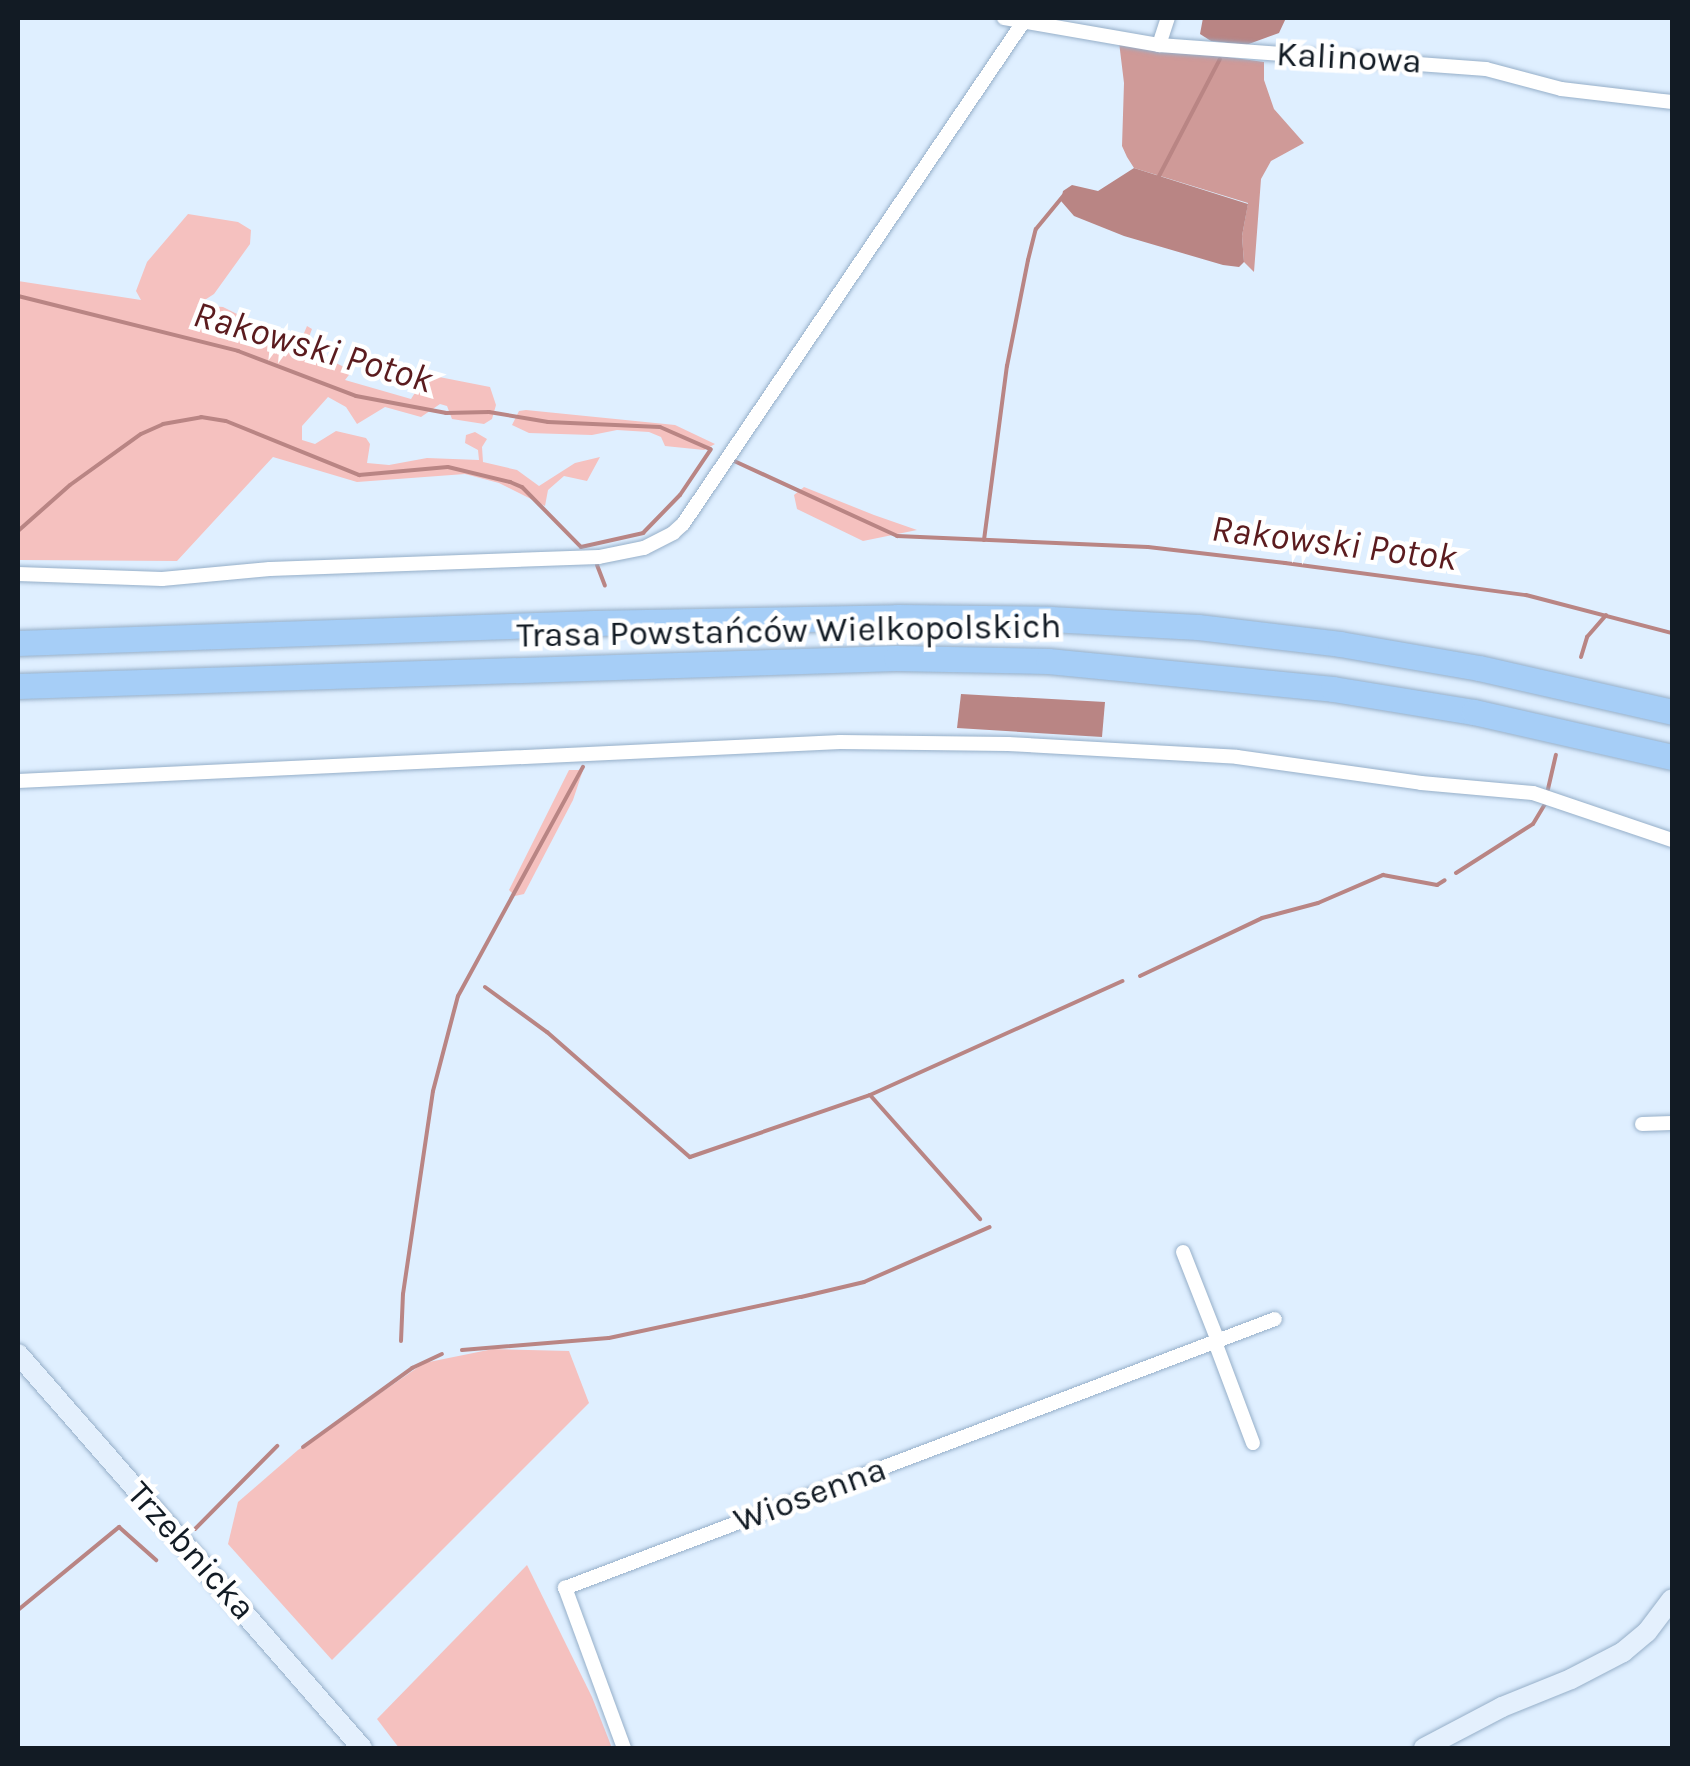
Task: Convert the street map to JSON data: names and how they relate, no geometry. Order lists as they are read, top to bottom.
{
  "streets": {
    "highway": ["Trasa Powstańców Wielkopolskich"],
    "main road": ["Trzebnicka"],
    "street": ["Kalinowa", "Wiosenna"]
  },
  "water": ["Rakowski Potok"]
}
